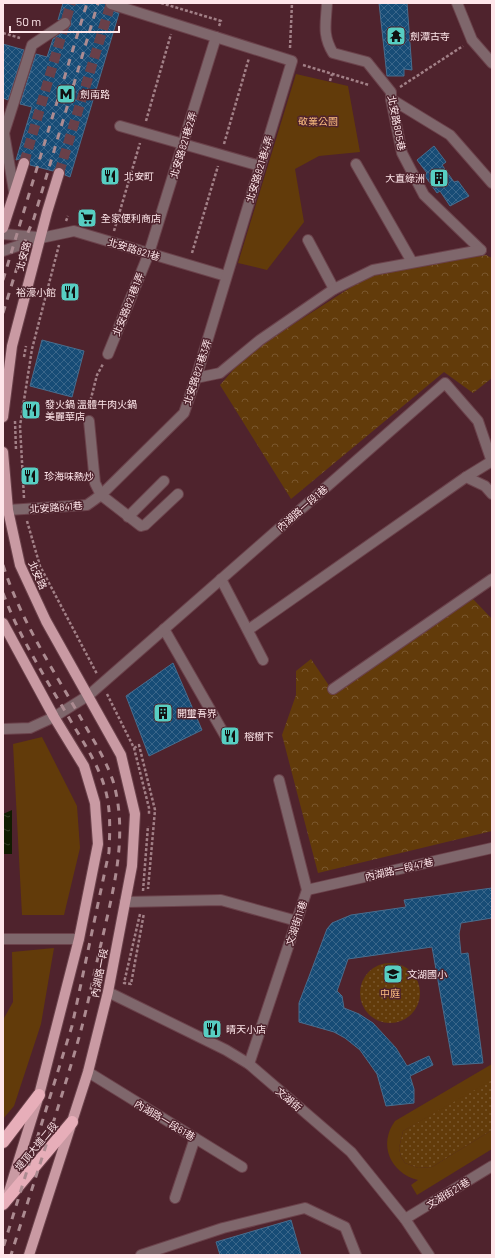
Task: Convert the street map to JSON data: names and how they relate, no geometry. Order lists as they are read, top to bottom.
{
  "streets": {
    "highway": ["堤頂大道二段"],
    "main road": ["北安路", "內湖路一段"],
    "street": [
      "北安路805巷",
      "北安路821巷2弄",
      "北安路821巷4弄",
      "北安路821巷",
      "北安路821巷1弄",
      "北安路821巷3弄",
      "北安路841巷",
      "內湖路一段1巷",
      "內湖路一段47巷",
      "文湖街11巷",
      "文湖街",
      "內湖路一段61巷",
      "文湖街21巷"
    ]
  },
  "crossings": [
    ["北安路821巷2弄", "北安路821巷"],
    ["北安路821巷2弄", "北安路821巷1弄"],
    ["北安路821巷4弄", "北安路821巷"],
    ["北安路821巷4弄", "北安路821巷3弄"],
    ["北安路821巷", "北安路"],
    ["北安路821巷", "北安路821巷1弄"],
    ["北安路821巷", "北安路821巷3弄"],
    ["北安路", "北安路841巷"],
    ["北安路", "內湖路一段1巷"],
    ["北安路", "內湖路一段"],
    ["北安路821巷3弄", "北安路841巷"],
    ["內湖路一段1巷", "內湖路一段"],
    ["內湖路一段47巷", "文湖街11巷"],
    ["文湖街11巷", "文湖街"],
    ["內湖路一段", "文湖街"],
    ["內湖路一段", "內湖路一段61巷"],
    ["內湖路一段", "堤頂大道二段"],
    ["文湖街", "文湖街21巷"]
  ],
  "parks": ["敬業公園", "中庭"],
  "places": {
    "temple": ["劍潭古寺"],
    "metro station": ["劍南路"],
    "restaurant": [
      "北安町",
      "裕濠小館",
      "發火鍋 溫體牛肉火鍋 美麗華店",
      "珍海味熱炒",
      "榕樹下",
      "晴天小店"
    ],
    "building": ["大直綠洲", "開璽吾界"],
    "supermarket": ["全家便利商店"],
    "school or university": ["文湖國小"]
  },
  "scale_bar": "50 m"
}
